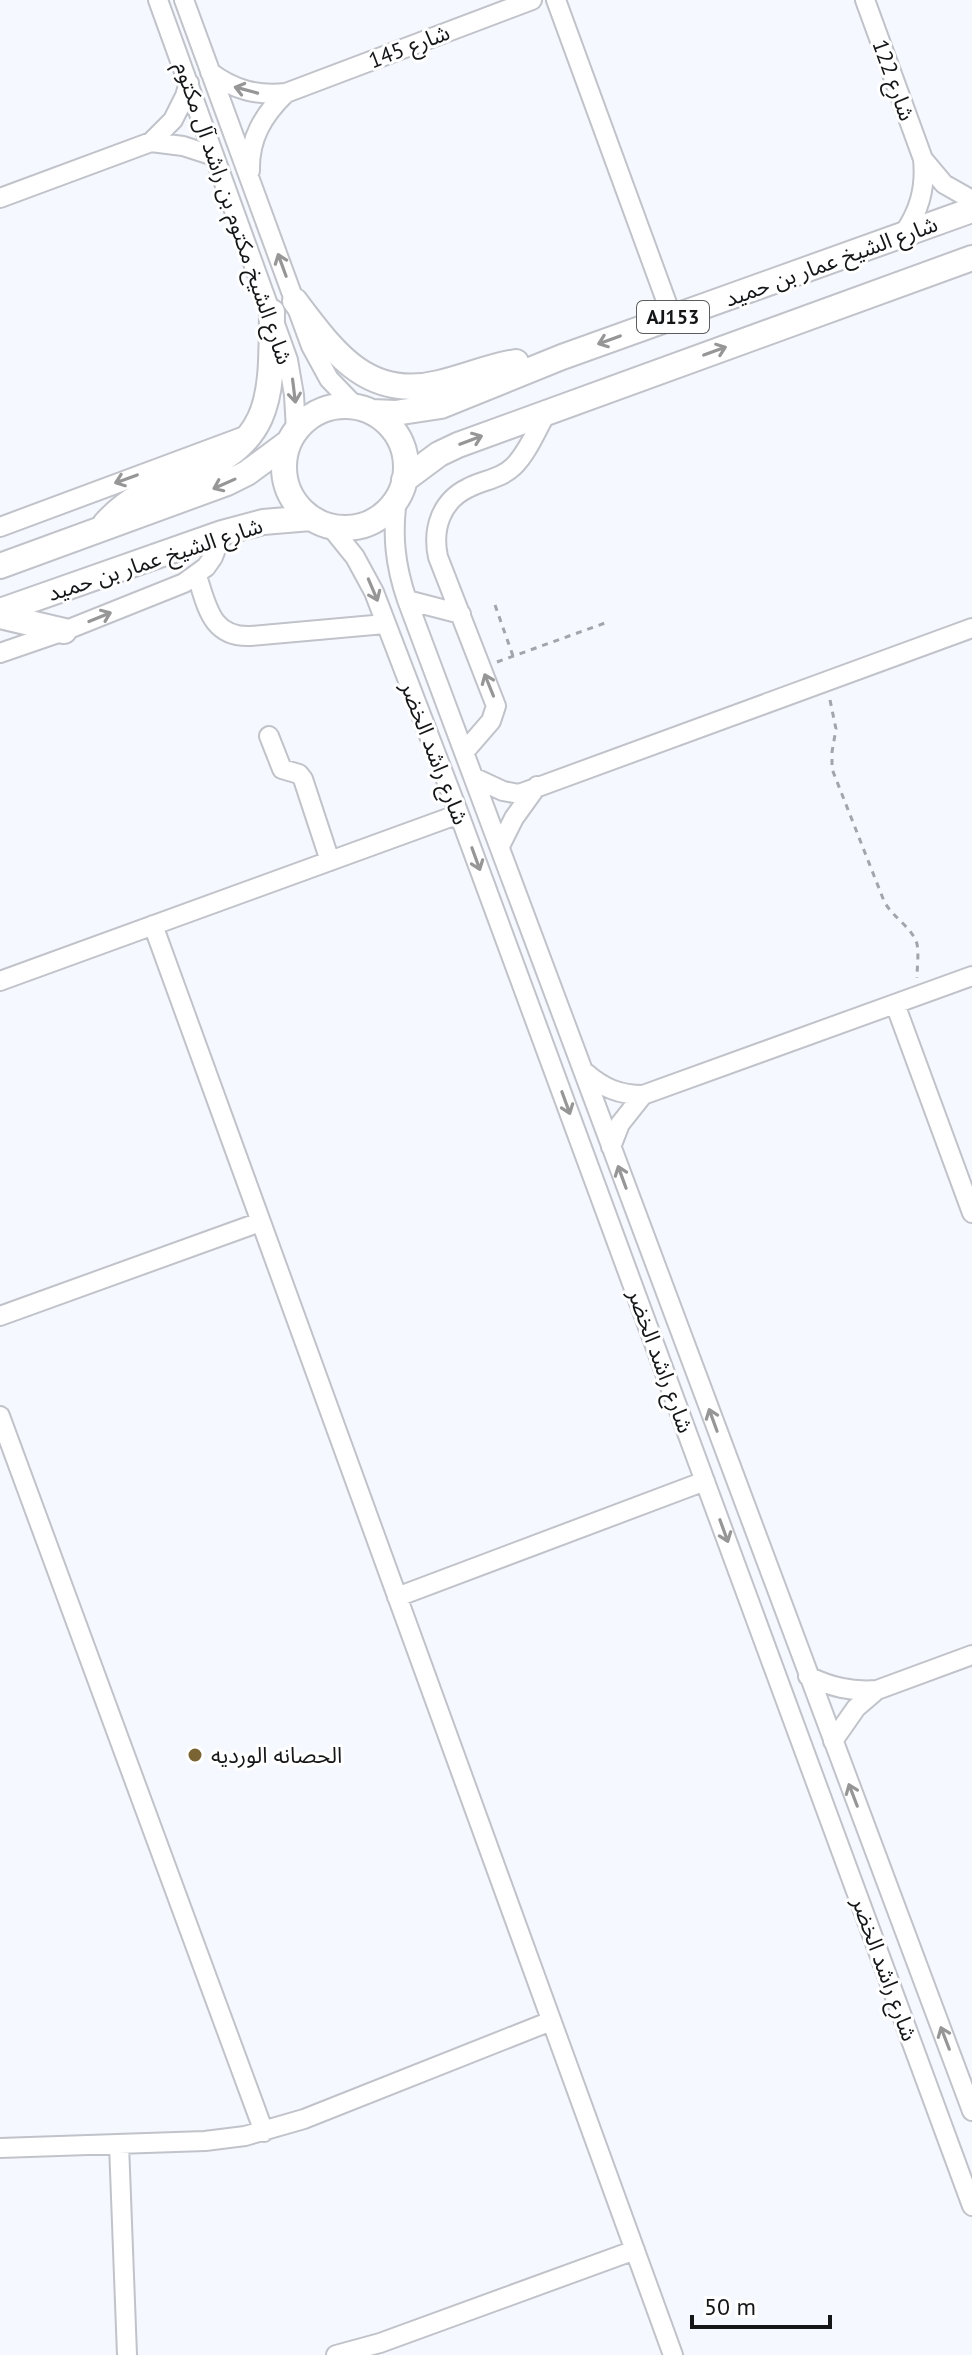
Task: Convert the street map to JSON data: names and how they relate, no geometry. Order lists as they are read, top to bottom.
{
  "streets": {
    "main road": ["شارع الشيخ عمار بن حميد", "AJ153"],
    "street": [
      "شارع 145",
      "شارع 122",
      "شارع الشيخ مكتوم بن راشد آل مكتوم",
      "شارع راشد الخضر"
    ]
  },
  "crossings": [
    ["شارع 145", "شارع الشيخ مكتوم بن راشد آل مكتوم"],
    ["شارع 122", "شارع الشيخ عمار بن حميد"],
    ["شارع الشيخ مكتوم بن راشد آل مكتوم", "شارع الشيخ عمار بن حميد"],
    ["شارع الشيخ مكتوم بن راشد آل مكتوم", "شارع راشد الخضر"],
    ["شارع الشيخ عمار بن حميد", "شارع راشد الخضر"]
  ],
  "places": ["الحصانه الورديه"],
  "scale_bar": "50 m"
}
